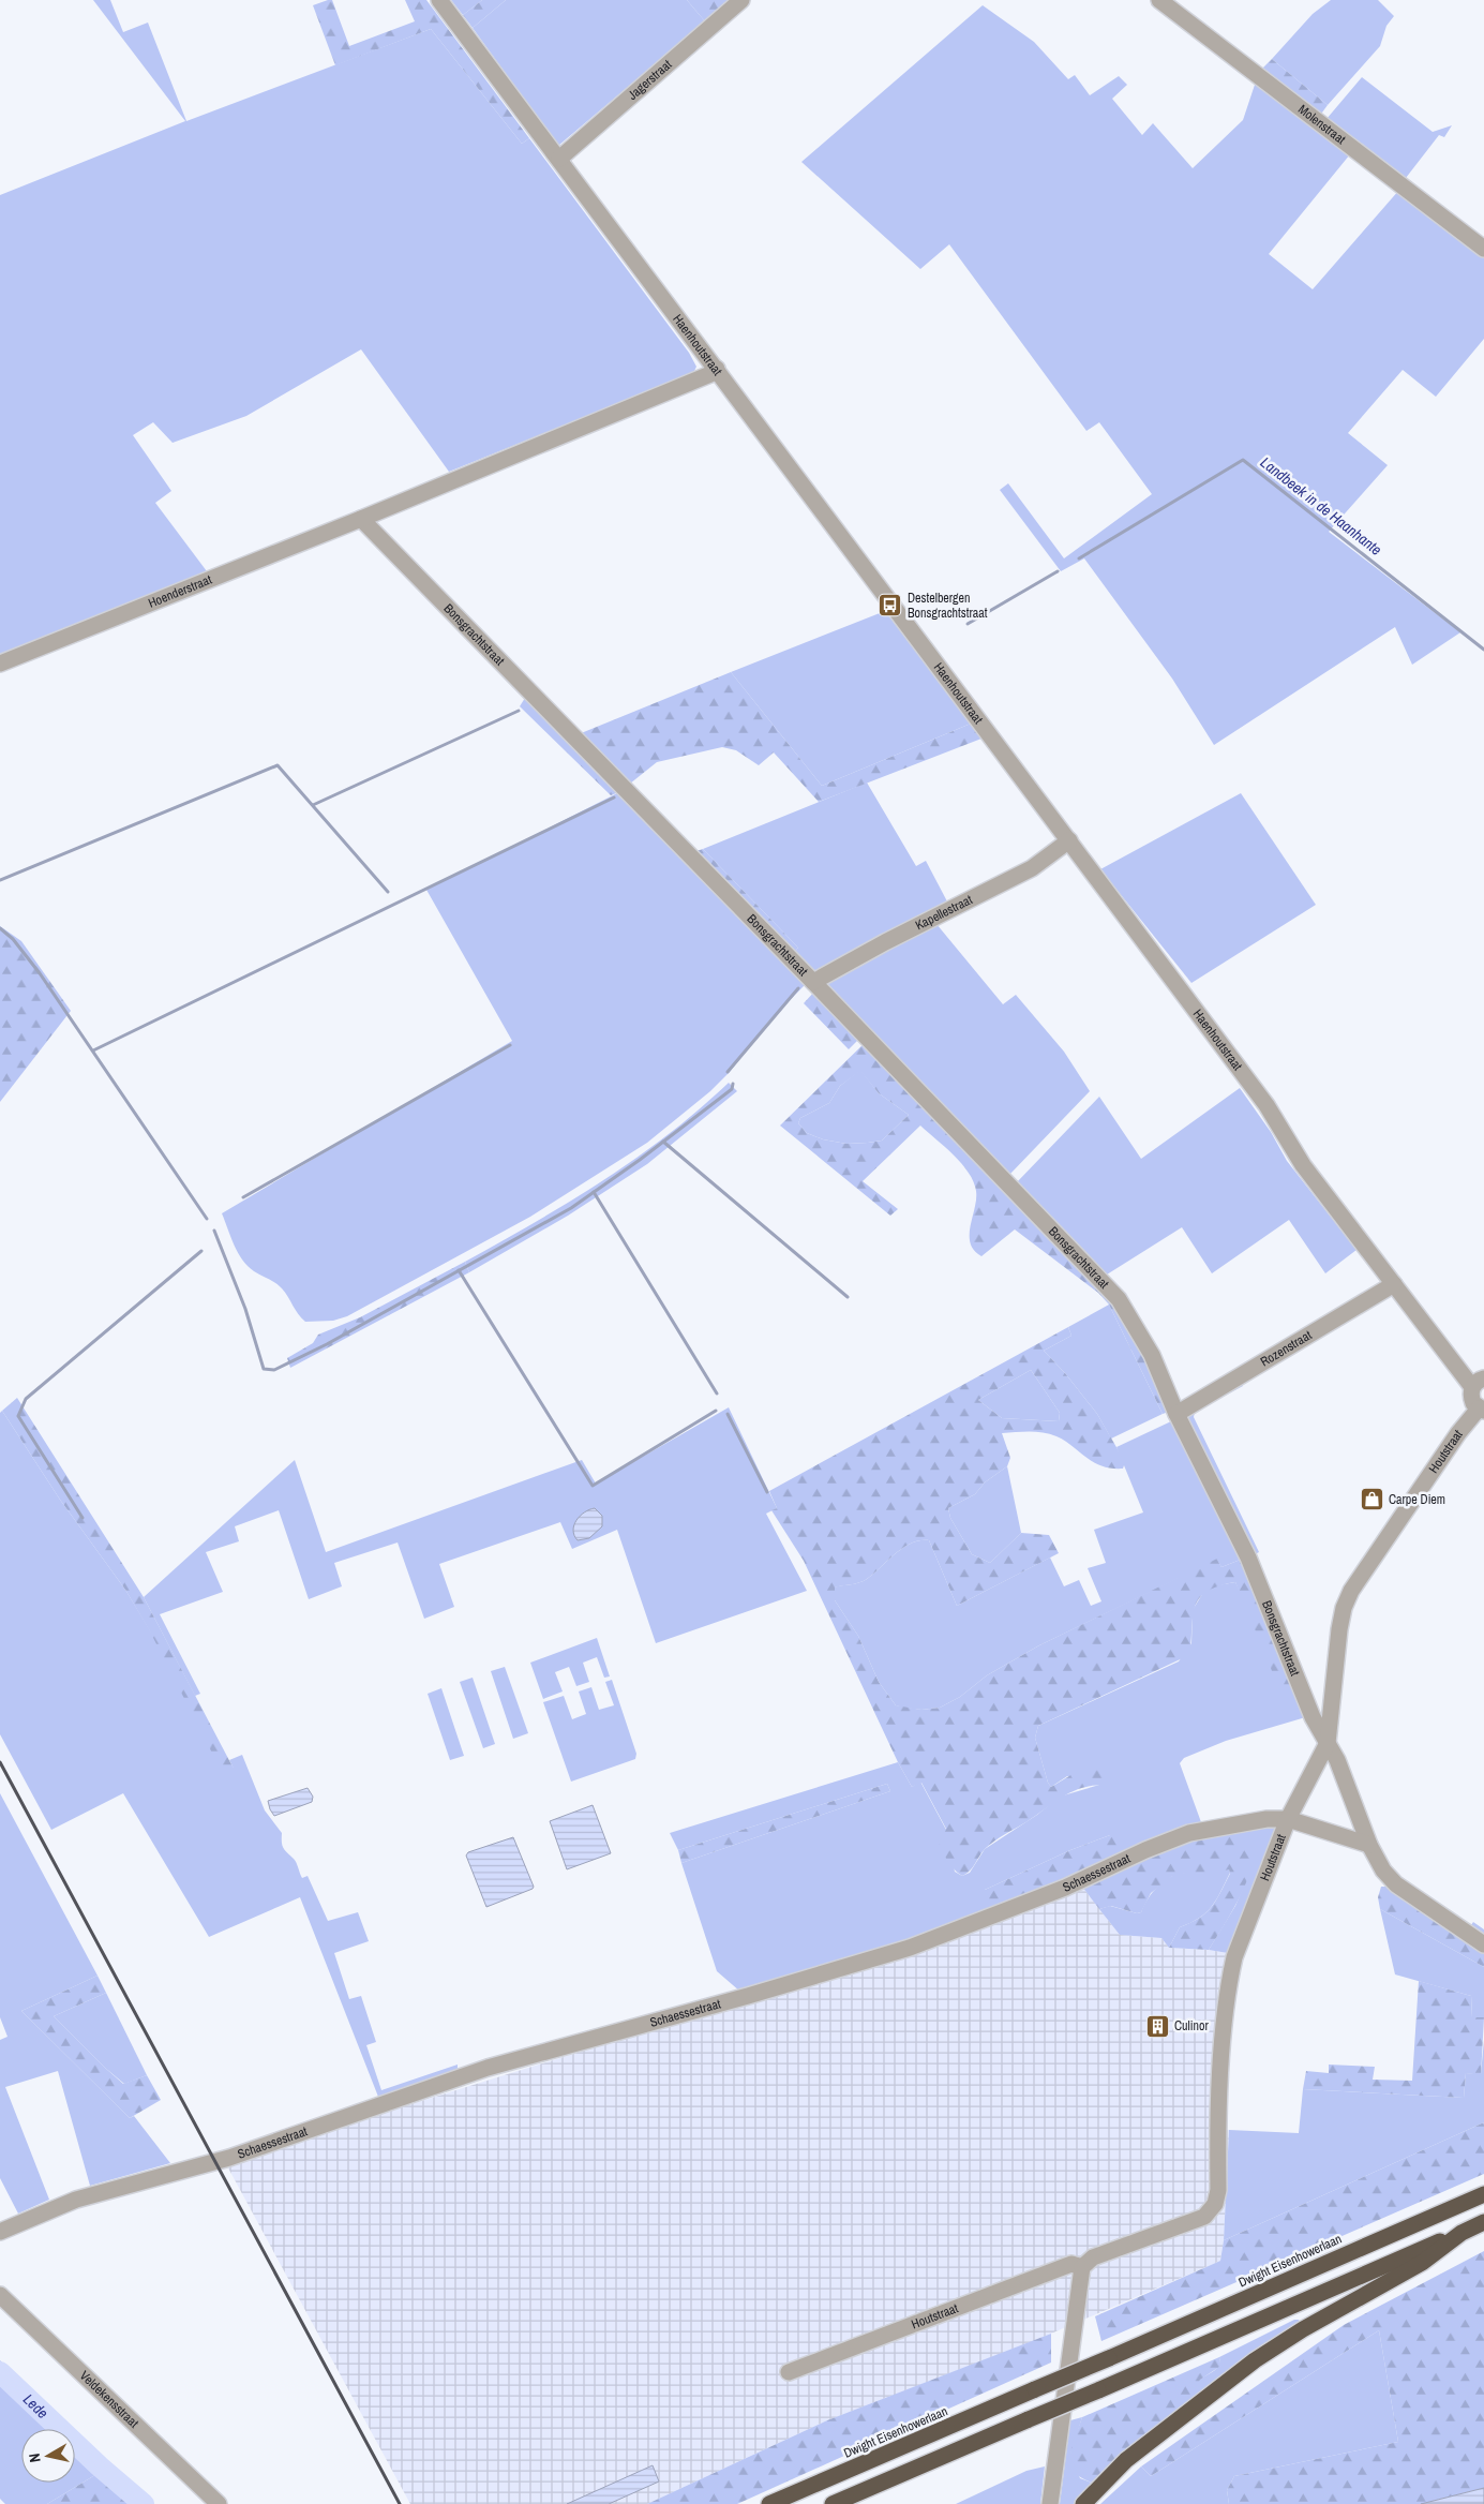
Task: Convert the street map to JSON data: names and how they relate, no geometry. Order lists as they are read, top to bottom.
{
  "streets": {
    "highway": ["Dwight Eisenhowerlaan"],
    "street": [
      "Jagerstraat",
      "Molenstraat",
      "Haenhoutstraat",
      "Hoenderstraat",
      "Bonsgrachtstraat",
      "Kapellestraat",
      "Rozenstraat",
      "Houtstraat",
      "Schaessestraat",
      "Veldekensstraat"
    ]
  },
  "crossings": [
    ["Jagerstraat", "Haenhoutstraat"],
    ["Haenhoutstraat", "Kapellestraat"],
    ["Haenhoutstraat", "Rozenstraat"],
    ["Hoenderstraat", "Bonsgrachtstraat"],
    ["Bonsgrachtstraat", "Kapellestraat"],
    ["Bonsgrachtstraat", "Rozenstraat"],
    ["Bonsgrachtstraat", "Houtstraat"],
    ["Houtstraat", "Schaessestraat"]
  ],
  "water": ["Landbeek in de Haanhante", "Lede"],
  "places": {
    "bus stop": ["Destelbergen Bonsgrachtstraat"],
    "shop": ["Carpe Diem"],
    "building": ["Culinor"]
  },
  "north": "left"
}
